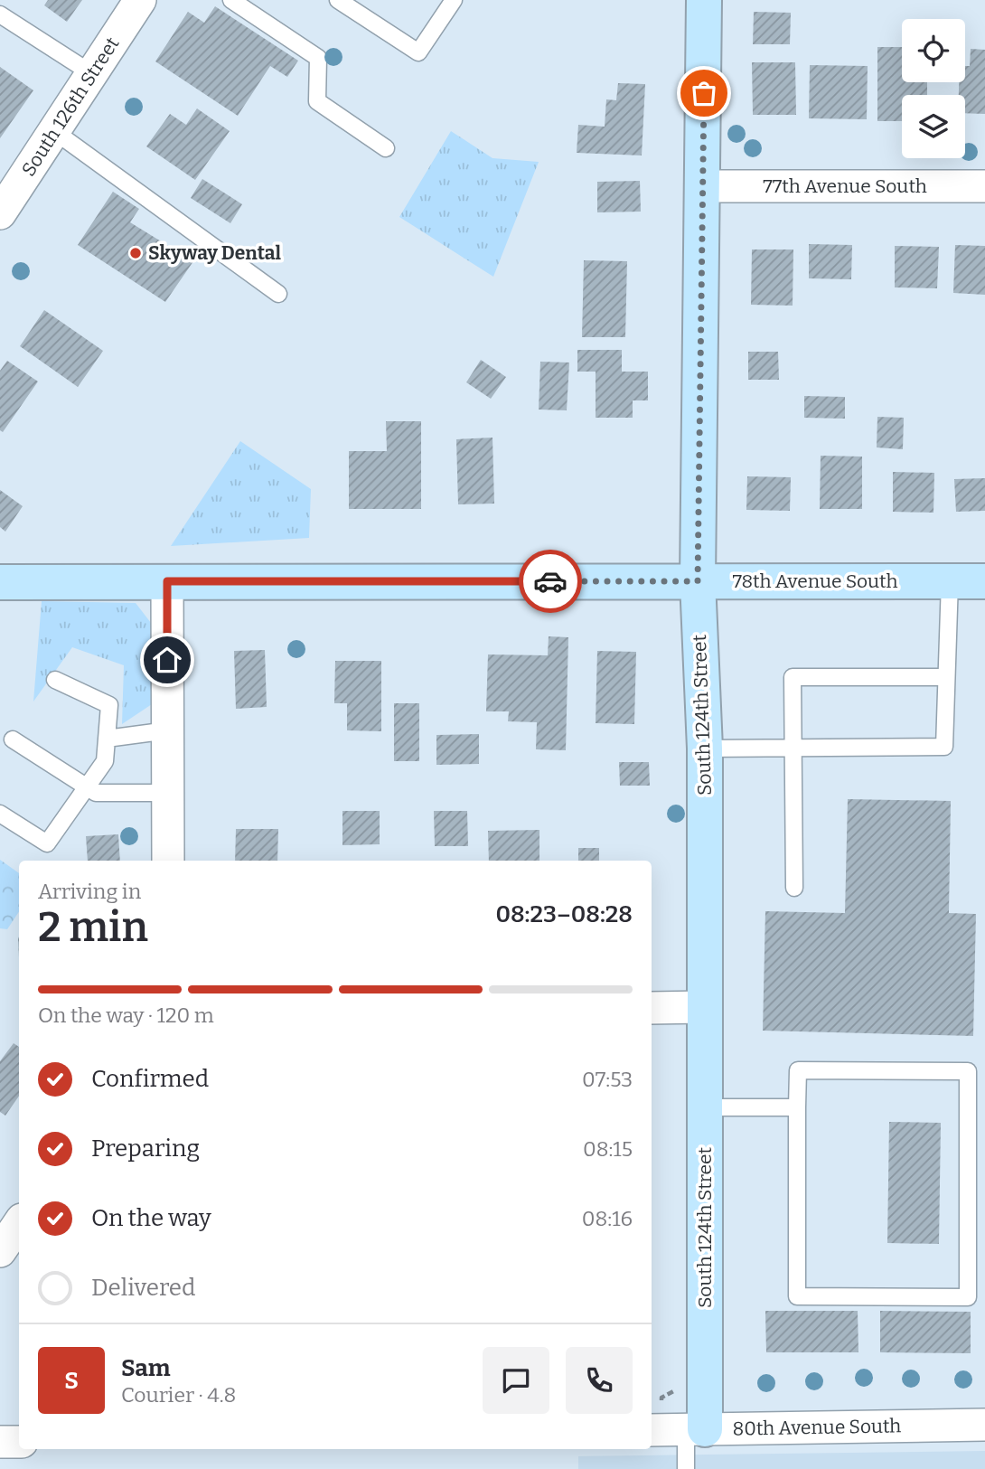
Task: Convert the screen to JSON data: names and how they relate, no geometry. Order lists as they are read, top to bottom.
{
  "streets": {
    "street": [
      "South 126th Street",
      "77th Avenue South",
      "78th Avenue South",
      "South 124th Street",
      "80th Avenue South"
    ]
  },
  "crossings": [
    ["77th Avenue South", "South 124th Street"],
    ["78th Avenue South", "South 124th Street"],
    ["South 124th Street", "80th Avenue South"]
  ],
  "places": ["Skyway Dental"],
  "page": {
    "heading": ["2 min", "Arriving in", "08:23–08:28"],
    "panel": ["Sam", "Courier · 4.8"],
    "bar": "On the way · 120 m",
    "list": [
      ["Confirmed", "07:53"],
      ["Preparing", "08:15"],
      ["On the way", "08:16"],
      "Delivered"
    ],
    "round": "S"
  }
}
